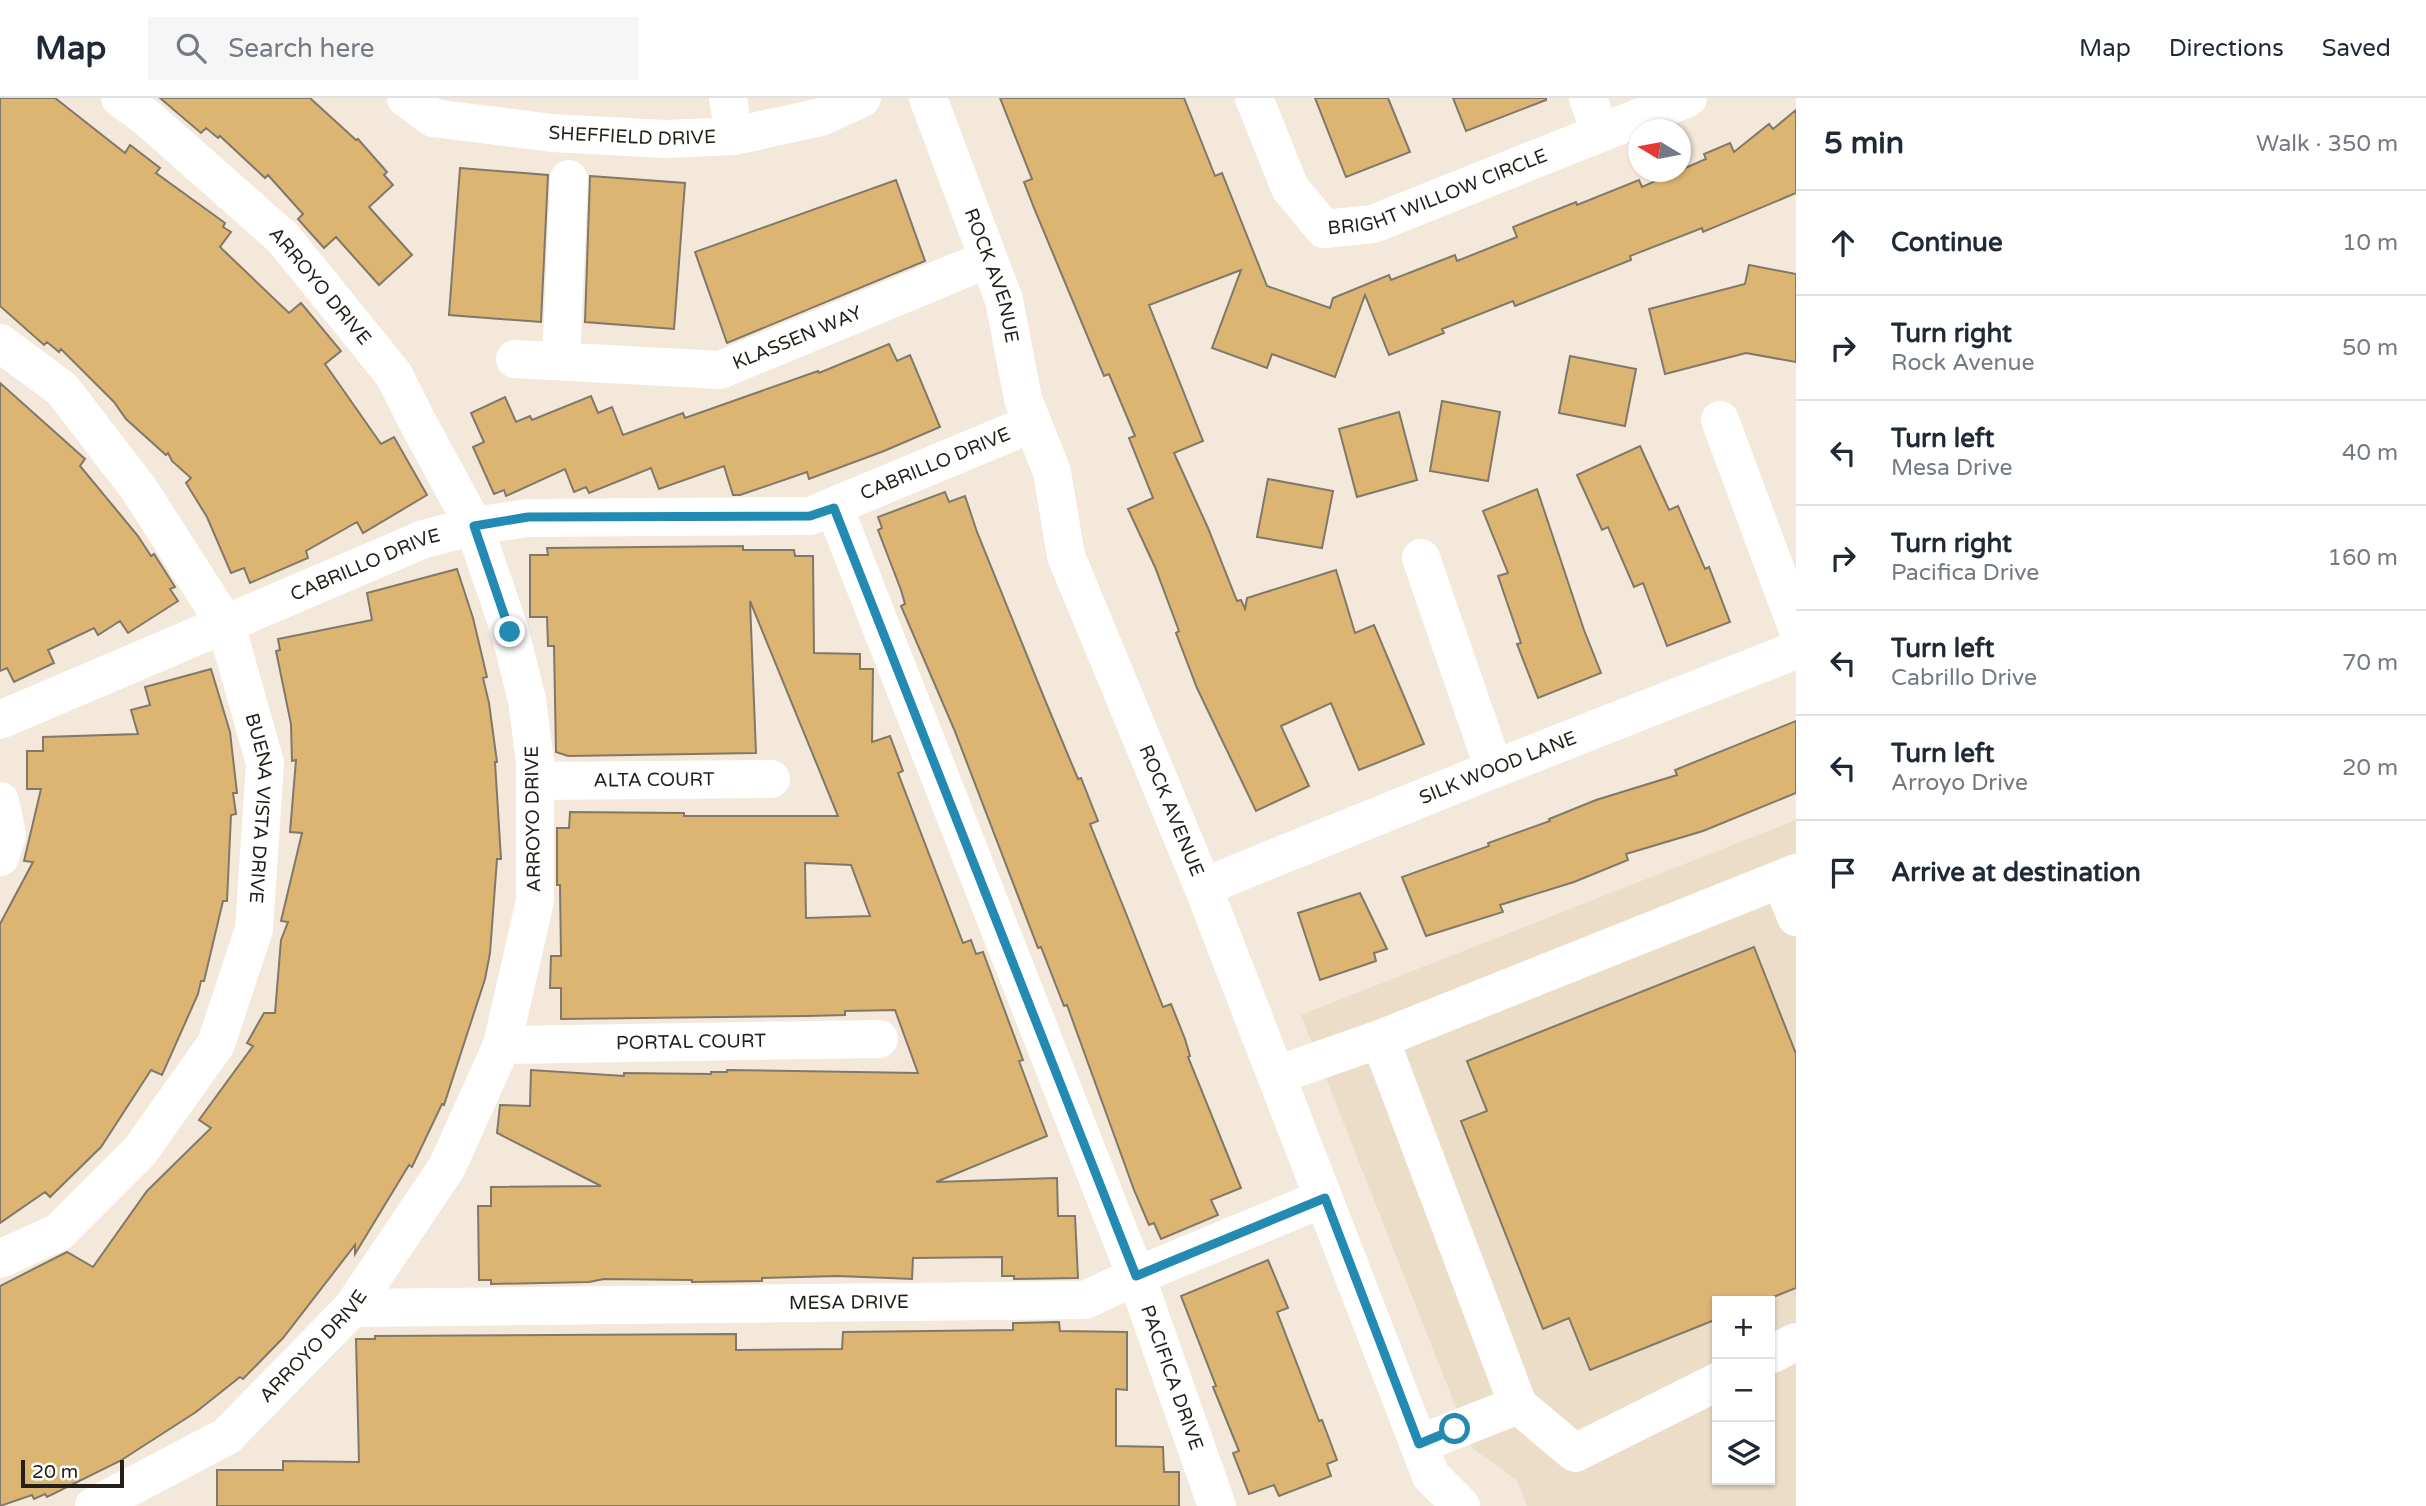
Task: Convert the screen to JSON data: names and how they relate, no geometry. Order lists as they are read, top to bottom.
{
  "streets": {
    "street": [
      "SHEFFIELD DRIVE",
      "BRIGHT WILLOW CIRCLE",
      "ROCK AVENUE",
      "ARROYO DRIVE",
      "KLASSEN WAY",
      "CABRILLO DRIVE",
      "SILK WOOD LANE",
      "ALTA COURT",
      "BUENA VISTA DRIVE",
      "PORTAL COURT",
      "MESA DRIVE",
      "PACIFICA DRIVE"
    ]
  },
  "crossings": [
    ["ROCK AVENUE", "KLASSEN WAY"],
    ["ROCK AVENUE", "CABRILLO DRIVE"],
    ["ROCK AVENUE", "SILK WOOD LANE"],
    ["ROCK AVENUE", "MESA DRIVE"],
    ["ARROYO DRIVE", "CABRILLO DRIVE"],
    ["ARROYO DRIVE", "ALTA COURT"],
    ["ARROYO DRIVE", "PORTAL COURT"],
    ["ARROYO DRIVE", "MESA DRIVE"],
    ["CABRILLO DRIVE", "BUENA VISTA DRIVE"],
    ["CABRILLO DRIVE", "PACIFICA DRIVE"],
    ["MESA DRIVE", "PACIFICA DRIVE"]
  ],
  "scale_bar": "20 m",
  "north": "left",
  "page": {
    "header": "Map",
    "search": "Search here",
    "nav": ["Map", "Directions", "Saved"],
    "heading": ["5 min", "Walk · 350 m"],
    "list": [
      ["Continue", "10 m"],
      ["Turn right", "Rock Avenue", "50 m"],
      ["Turn left", "Mesa Drive", "40 m"],
      ["Turn right", "Pacifica Drive", "160 m"],
      ["Turn left", "Cabrillo Drive", "70 m"],
      ["Turn left", "Arroyo Drive", "20 m"],
      "Arrive at destination"
    ],
    "map_buttons": ["+", "−"],
    "scale": "20 m"
  }
}
